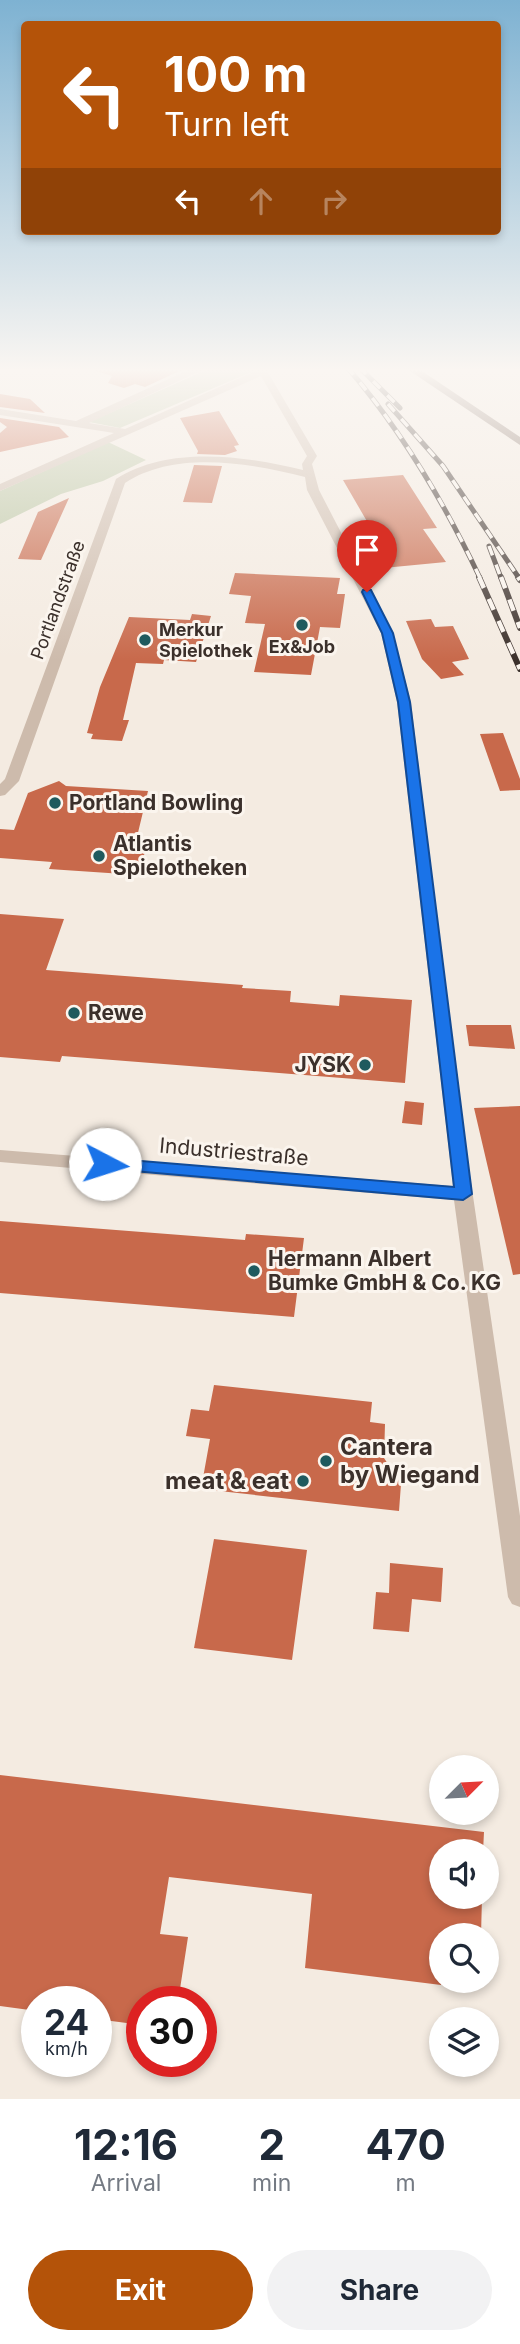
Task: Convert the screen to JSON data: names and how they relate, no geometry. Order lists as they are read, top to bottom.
{
  "streets": {
    "street": ["Portlandstraße", "Industriestraße"]
  },
  "places": [
    "Ex&Job",
    "Merkur Spielothek",
    "Portland Bowling",
    "Atlantis Spielotheken",
    "Rewe",
    "JYSK",
    "Hermann Albert Bumke GmbH & Co. KG",
    "Cantera by Wiegand",
    "meat & eat"
  ],
  "north": "top right",
  "page": {
    "turn": ["100 m", "Turn left"],
    "speed": "24 km/h",
    "limit": "30",
    "eta": [
      "12:16",
      "Arrival",
      "2",
      "min",
      "470",
      "m"
    ],
    "buttons": ["Exit", "Share"]
  }
}
